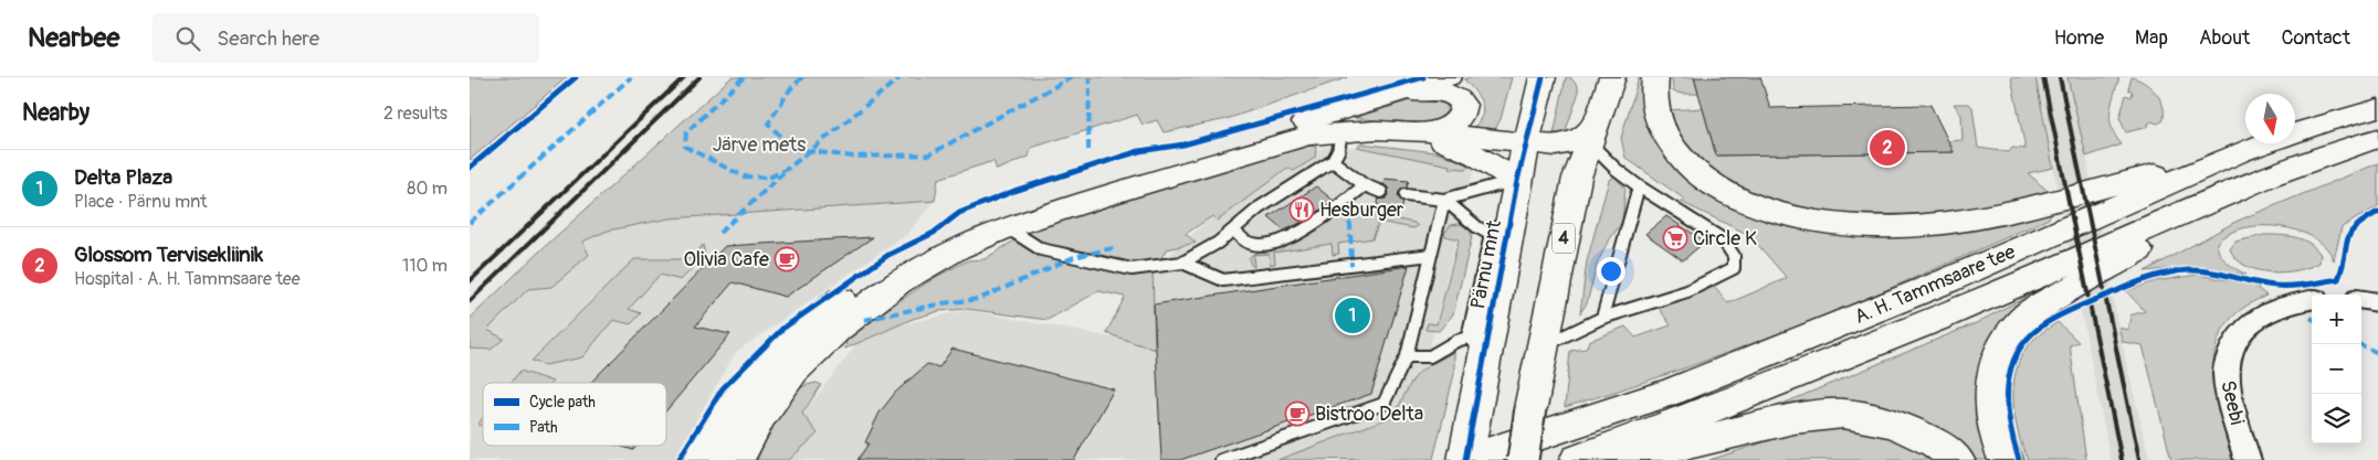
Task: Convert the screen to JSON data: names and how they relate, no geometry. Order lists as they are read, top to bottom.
{
  "streets": {
    "main road": ["4", "Pärnu mnt", "A. H. Tammsaare tee"],
    "street": ["Seebi"]
  },
  "crossings": [
    ["Pärnu mnt", "A. H. Tammsaare tee"]
  ],
  "parks": ["Järve mets"],
  "places": {
    "restaurant": ["Hesburger"],
    "supermarket": ["Circle K"],
    "cafe": ["Olivia Cafe", "Bistroo Delta"]
  },
  "legend": ["Cycle path", "Path"],
  "north": "bottom",
  "page": {
    "header": "Nearbee",
    "search": "Search here",
    "nav": [
      "Home",
      "Map",
      "About",
      "Contact"
    ],
    "heading": ["Nearby", "2 results"],
    "pins": ["2", "1"],
    "list": [
      {
        "mark": "1",
        "name": "Delta Plaza",
        "note": "Place · Pärnu mnt",
        "value": "80 m"
      },
      {
        "mark": "2",
        "name": "Glossom Tervisekliinik",
        "note": "Hospital · A. H. Tammsaare tee",
        "value": "110 m"
      }
    ],
    "map_buttons": ["+", "−"]
  }
}
